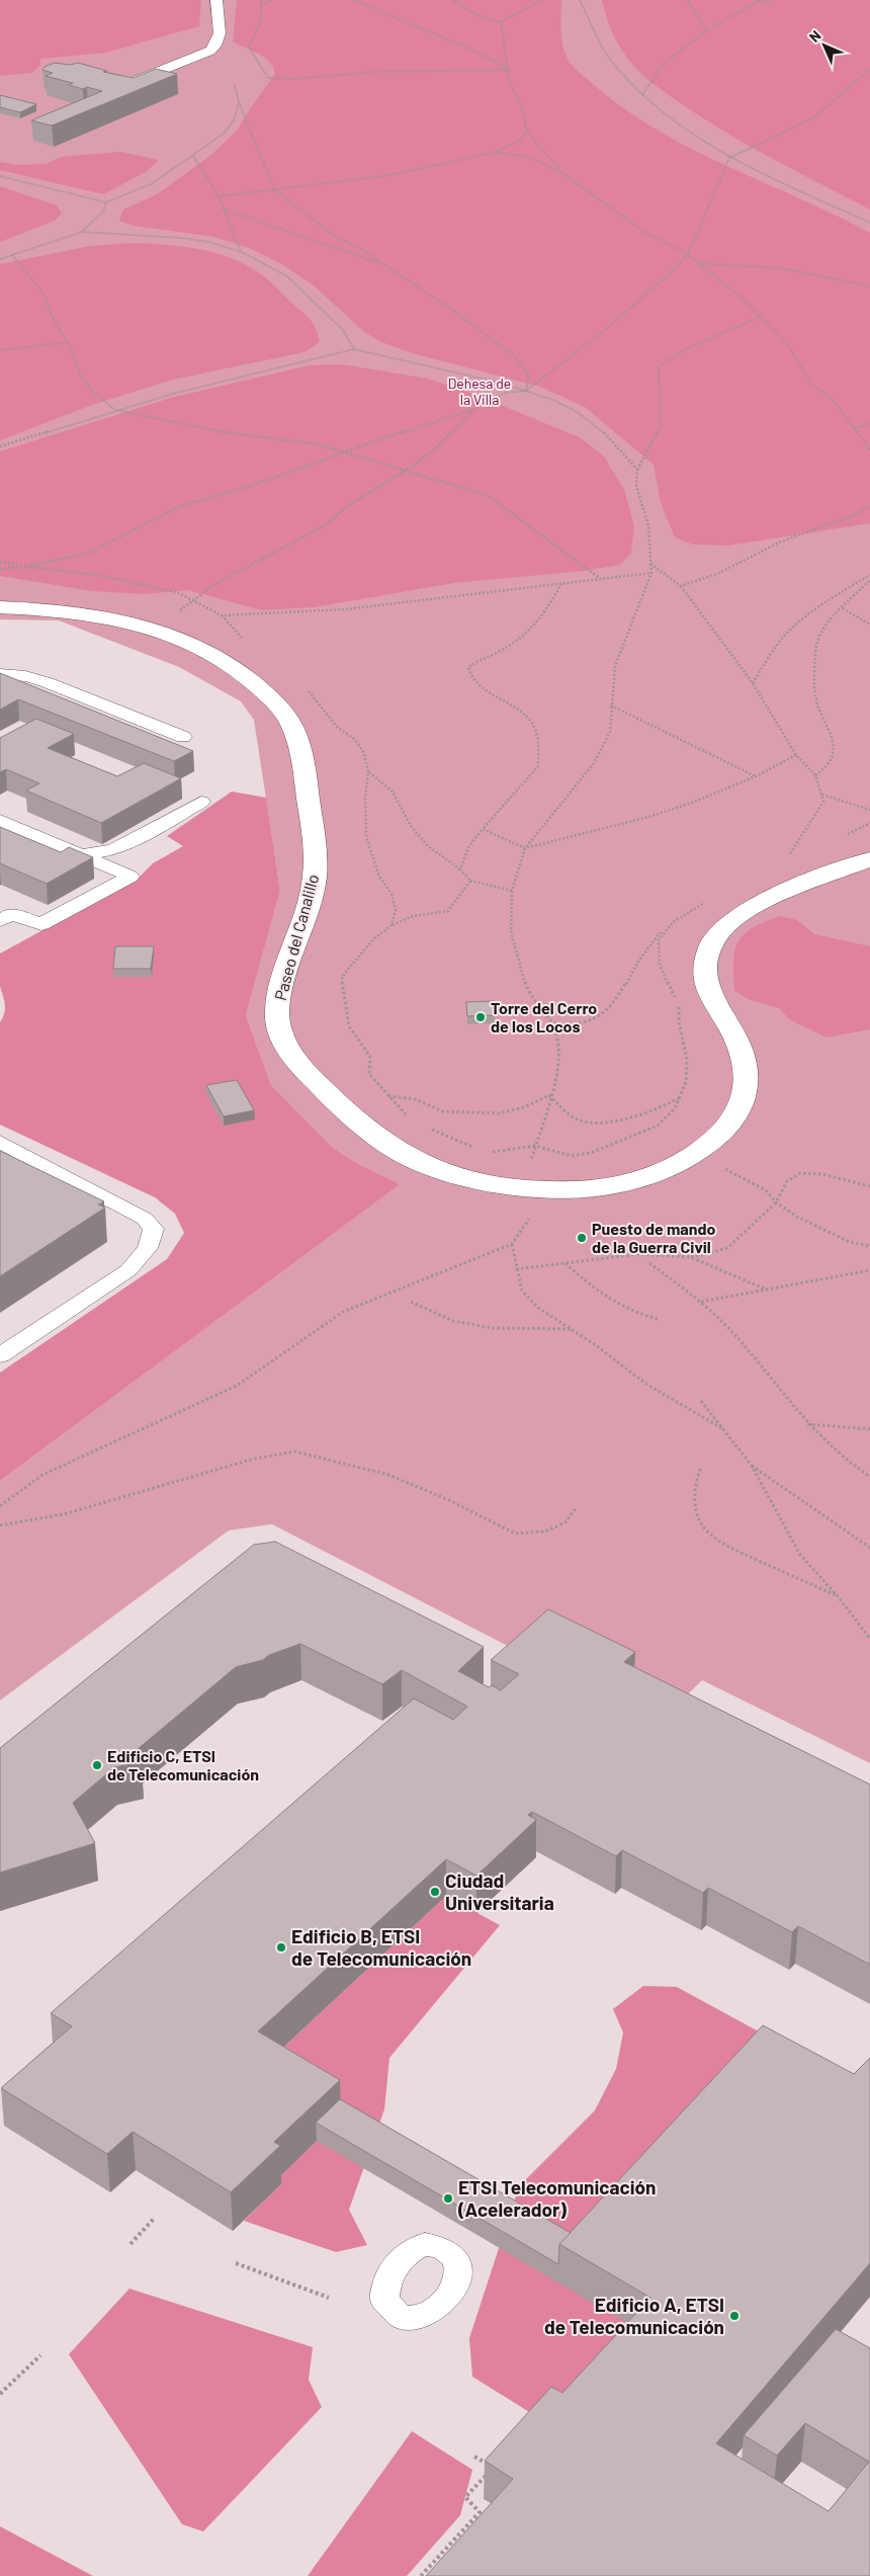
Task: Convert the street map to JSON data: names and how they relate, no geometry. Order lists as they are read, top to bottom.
{
  "streets": {
    "street": ["Paseo del Canalillo"]
  },
  "parks": ["Dehesa de la Villa"],
  "places": [
    "Torre del Cerro de los Locos",
    "Puesto de mando de la Guerra Civil",
    "Edificio C, ETSI de Telecomunicación",
    "Ciudad Universitaria",
    "Edificio B, ETSI de Telecomunicación",
    "ETSI Telecomunicación (Acelerador)",
    "Edificio A, ETSI de Telecomunicación"
  ],
  "north": "top left"
}
